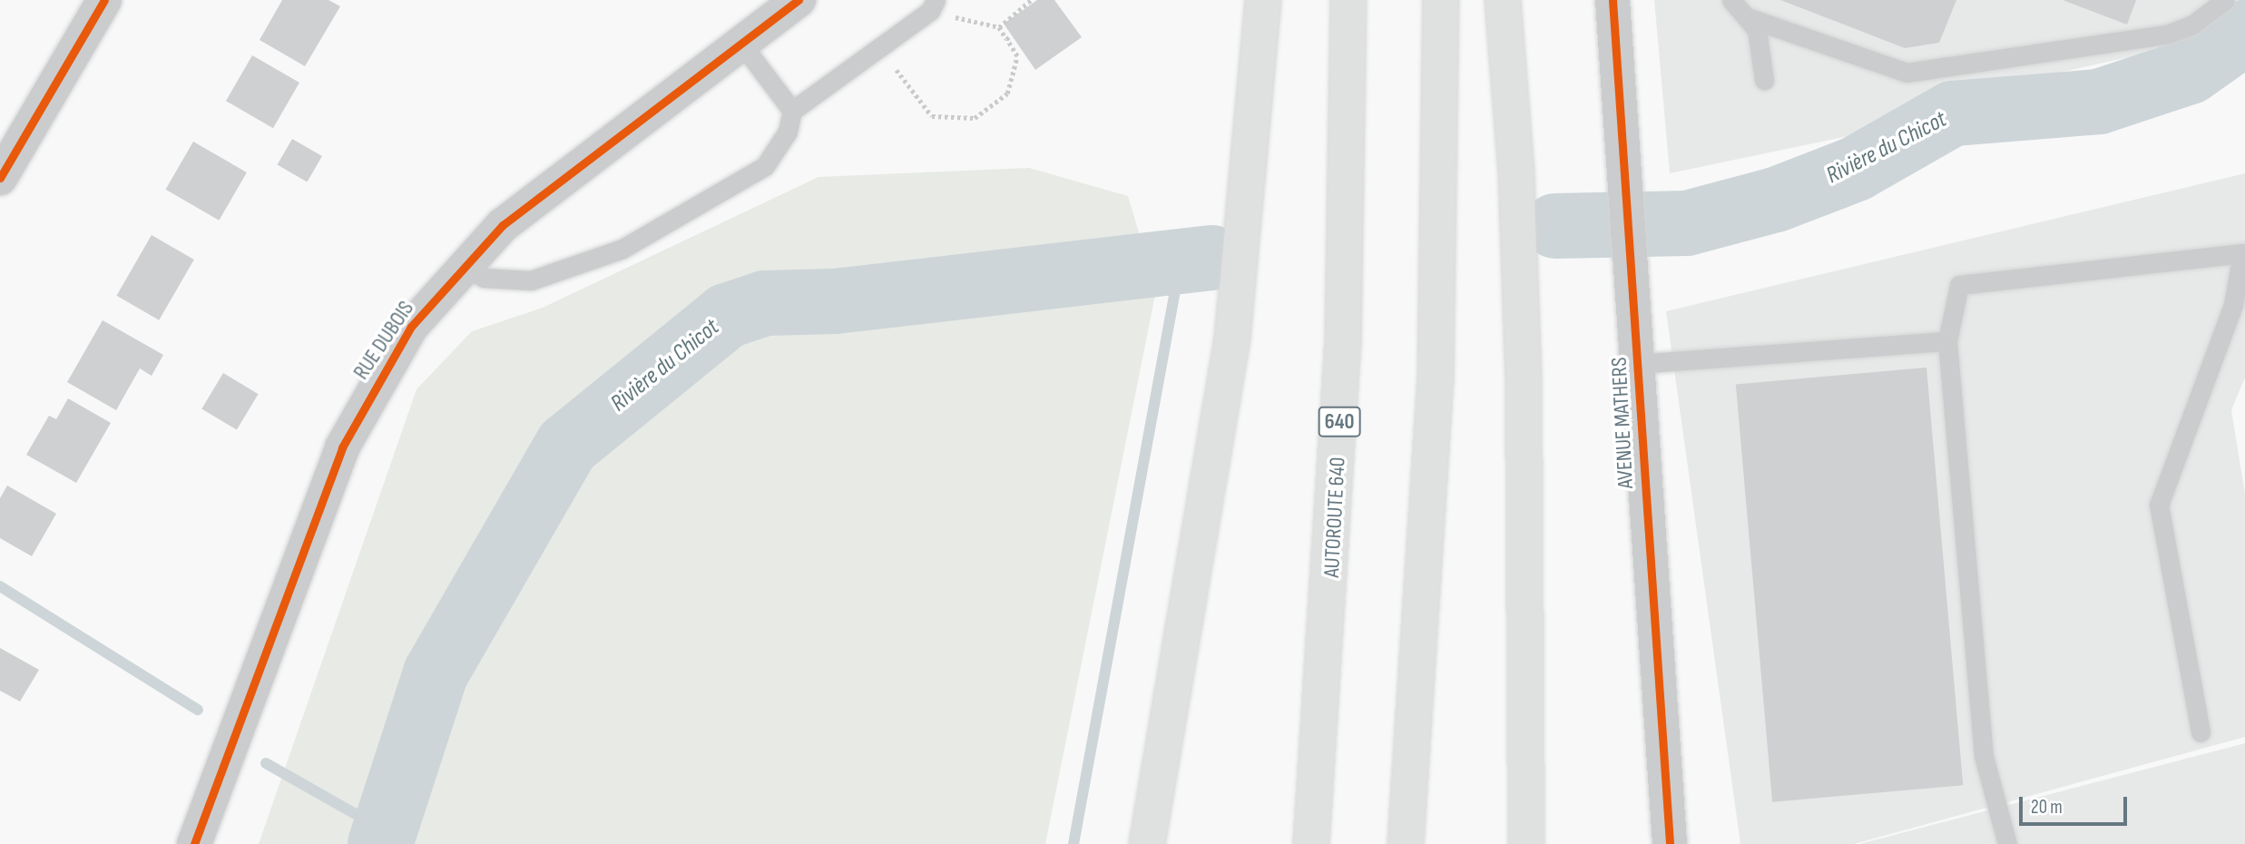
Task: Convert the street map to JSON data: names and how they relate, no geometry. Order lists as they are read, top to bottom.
{
  "streets": {
    "highway": ["640", "AUTOROUTE 640"],
    "street": ["RUE DUBOIS", "AVENUE MATHERS"]
  },
  "water": ["Rivière du Chicot"],
  "scale_bar": "20 m"
}
